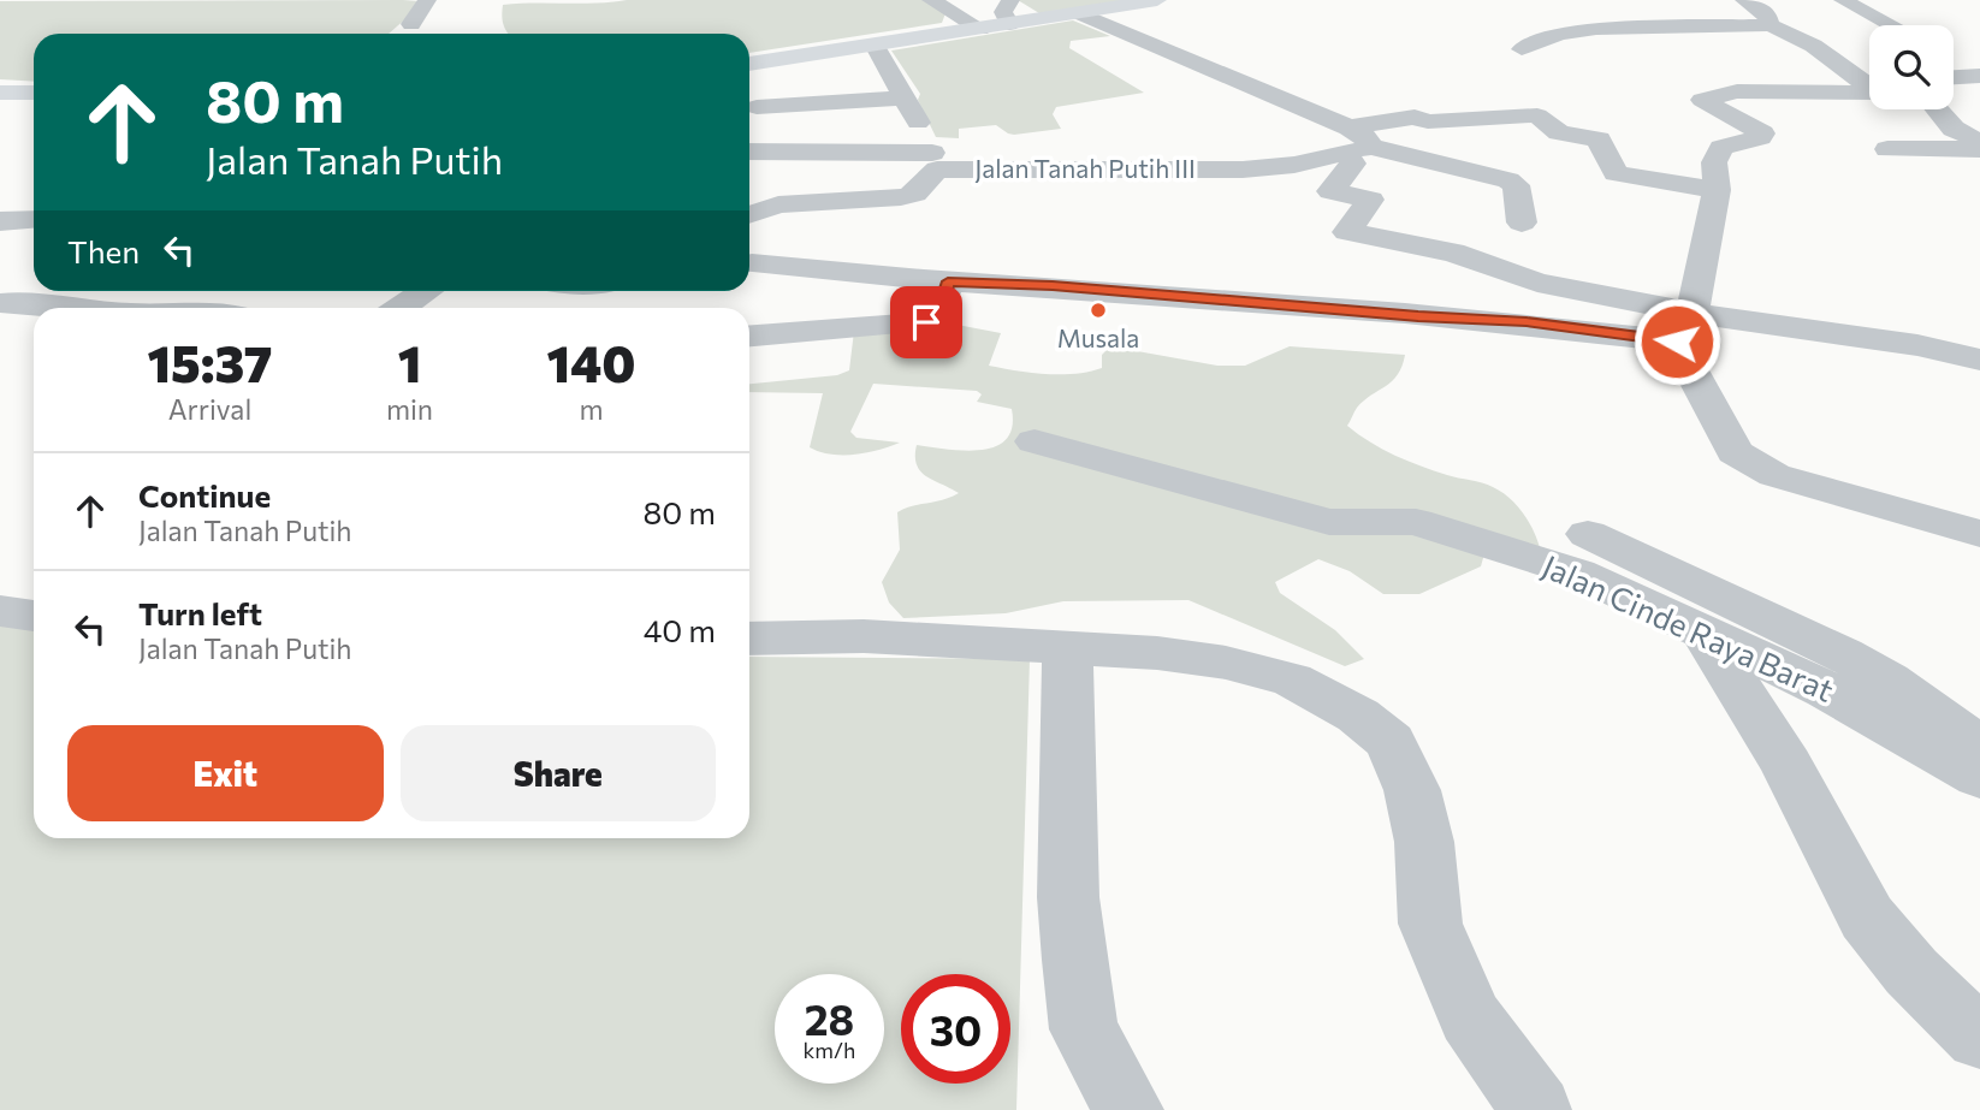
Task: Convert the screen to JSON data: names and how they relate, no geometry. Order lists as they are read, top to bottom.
{
  "streets": {
    "street": ["Jalan Tanah Putih III", "Jalan Cinde Raya Barat"]
  },
  "places": ["Musala"],
  "page": {
    "turn": ["80 m", "Jalan Tanah Putih"],
    "then": "Then",
    "eta": [
      "15:37",
      "Arrival",
      "1",
      "min",
      "140",
      "m"
    ],
    "list": [
      {
        "name": "Continue",
        "note": "Jalan Tanah Putih",
        "value": "80 m"
      },
      {
        "name": "Turn left",
        "note": "Jalan Tanah Putih",
        "value": "40 m"
      }
    ],
    "buttons": ["Exit", "Share"],
    "speed": "28 km/h",
    "limit": "30"
  }
}
